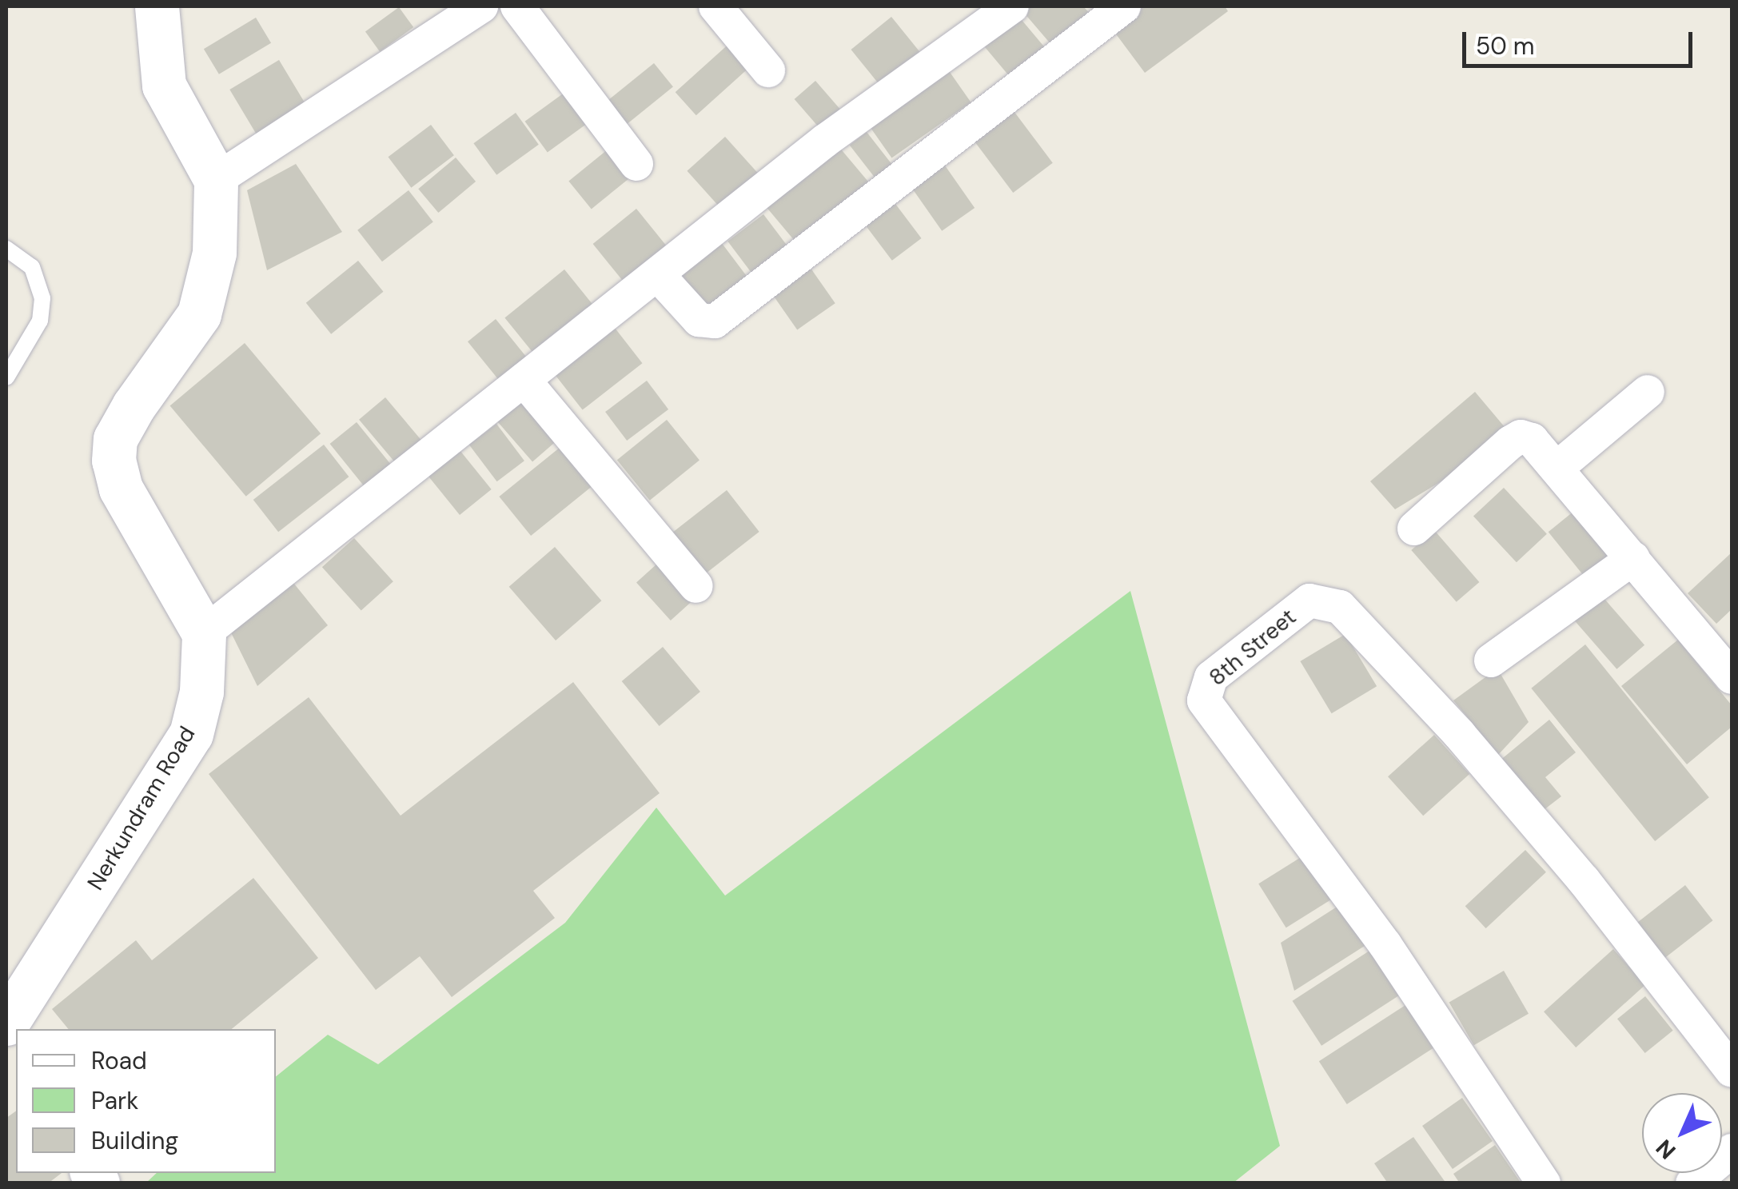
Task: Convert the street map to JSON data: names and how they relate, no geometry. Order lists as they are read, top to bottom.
{
  "streets": {
    "street": ["8th Street", "Nerkundram Road"]
  },
  "legend": ["Road", "Park", "Building"],
  "scale_bar": "50 m",
  "north": "bottom left"
}
